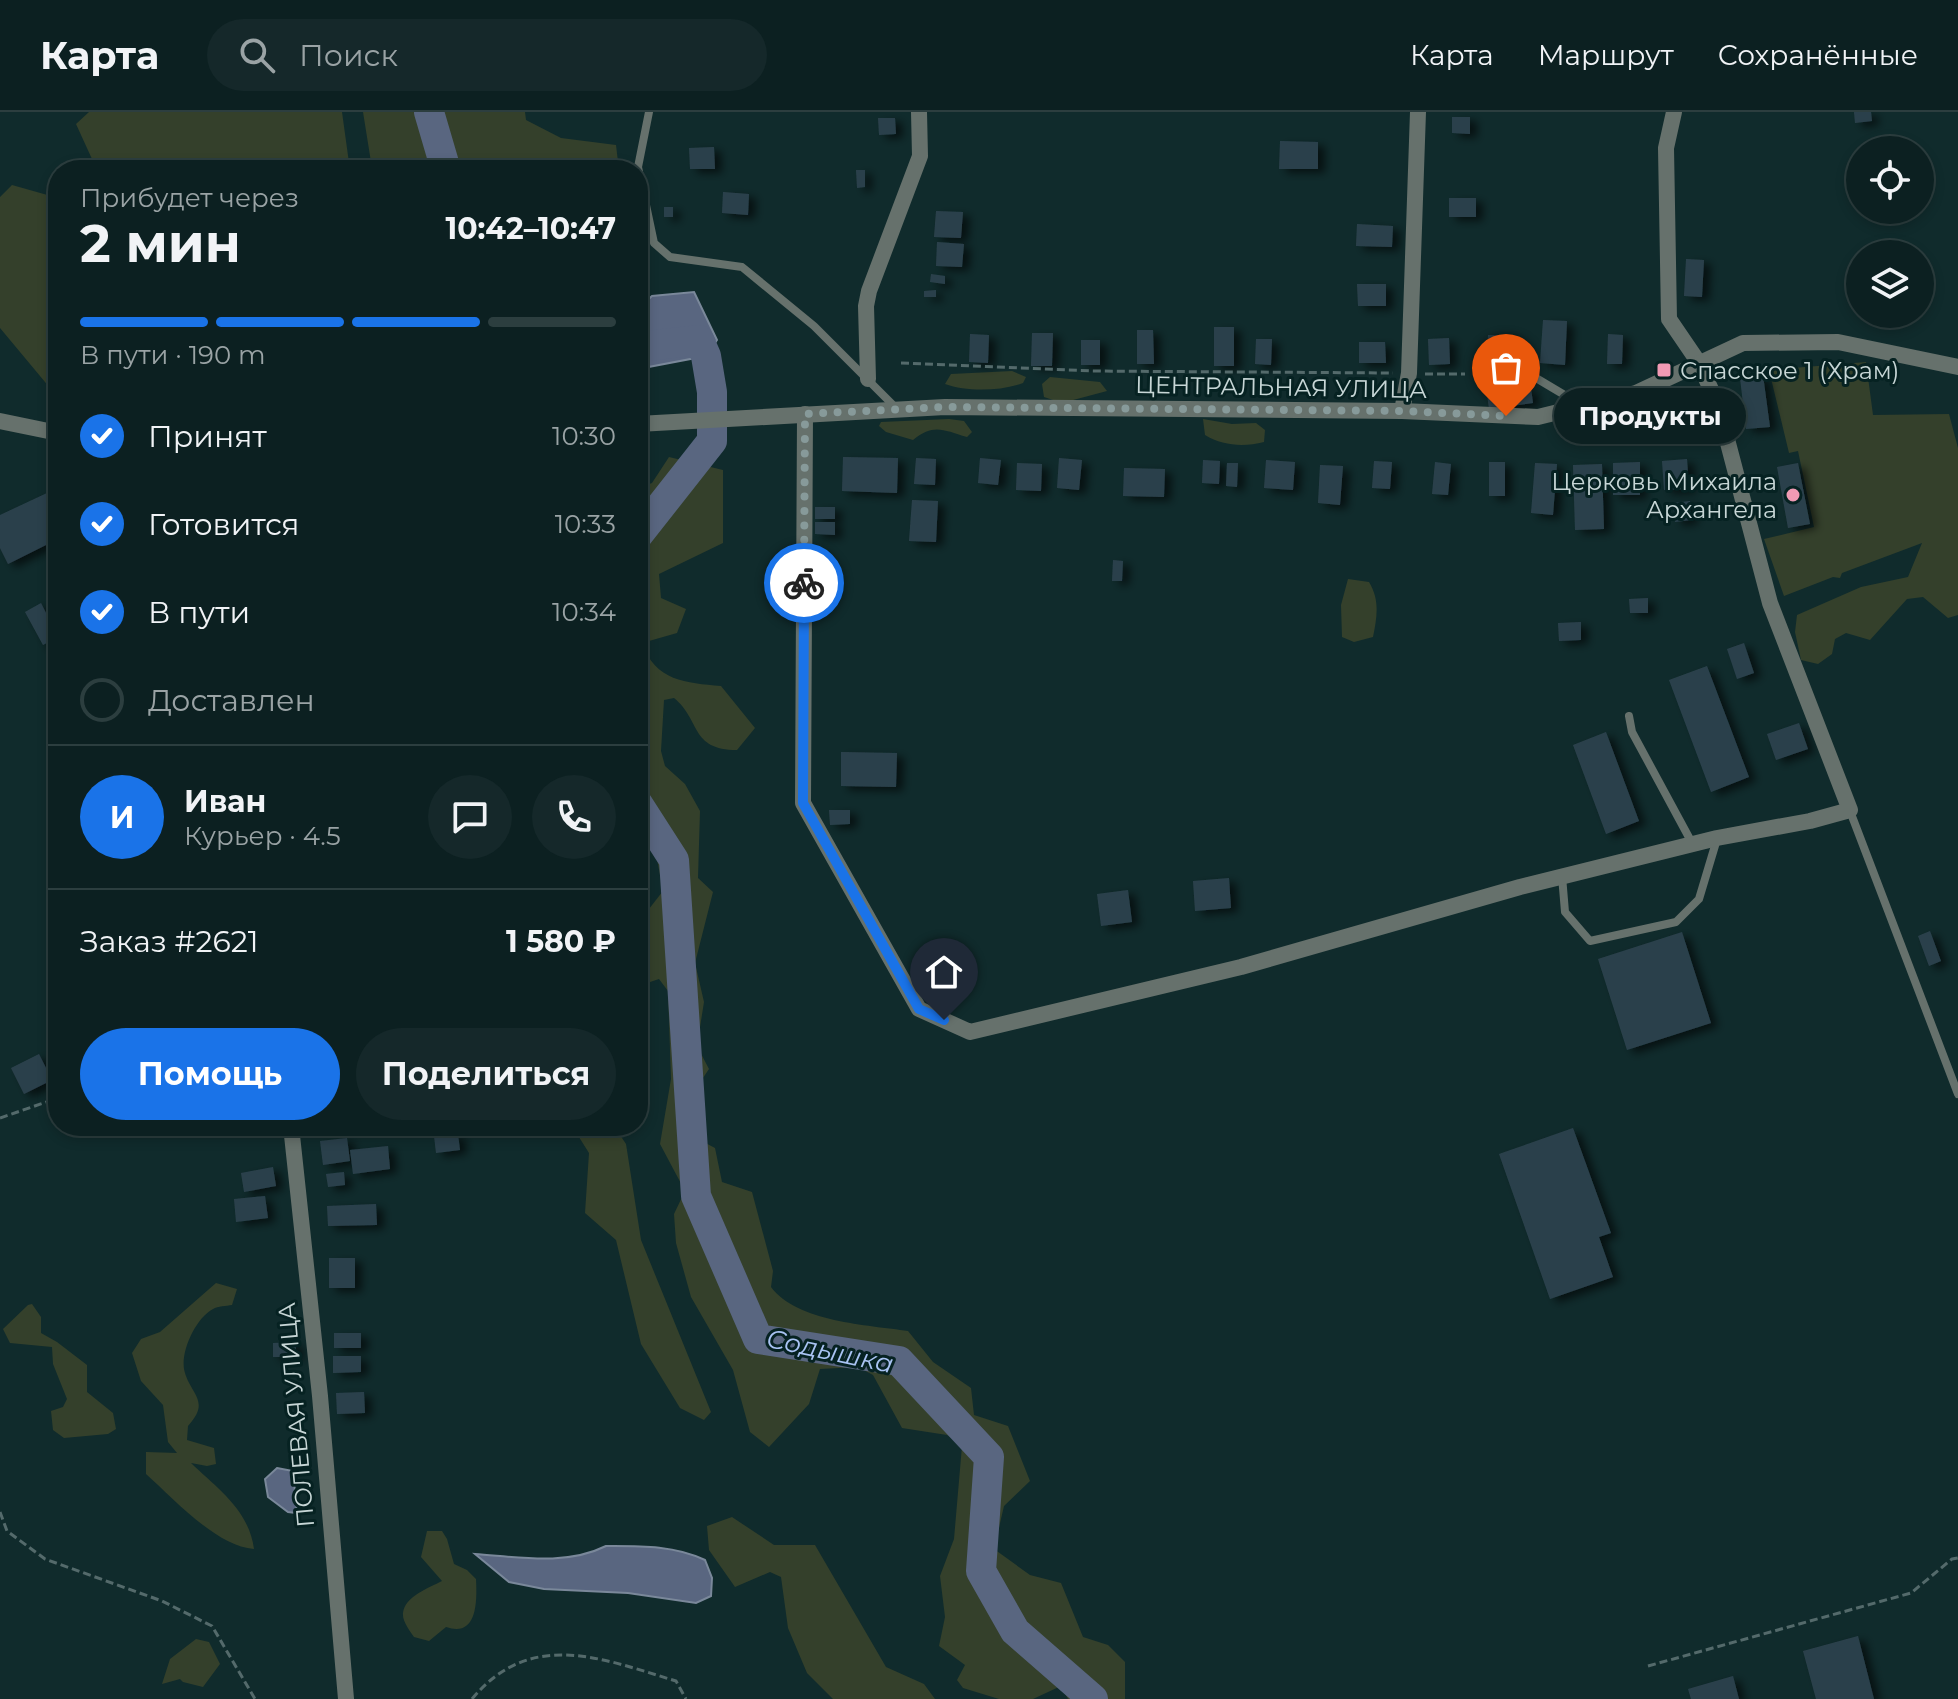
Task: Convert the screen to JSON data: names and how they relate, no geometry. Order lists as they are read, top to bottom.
{
  "streets": {
    "street": ["ЦЕНТРАЛЬНАЯ УЛИЦА", "ПОЛЕВАЯ УЛИЦА"]
  },
  "water": ["Содышка"],
  "places": {
    "transit": ["Спасское 1 (Храм)"],
    "other": ["Продукты", "Церковь Михаила Архангела"]
  },
  "page": {
    "header": "Карта",
    "search": "Поиск",
    "nav": ["Карта", "Маршрут", "Сохранённые"],
    "heading": ["2 мин", "Прибудет через", "10:42–10:47"],
    "panel": [
      "Иван",
      "Курьер · 4.5",
      "Заказ #2621",
      "1 580 ₽"
    ],
    "bar": "В пути · 190 m",
    "bubble": "Продукты",
    "list": [
      ["Принят", "10:30"],
      ["Готовится", "10:33"],
      ["В пути", "10:34"],
      "Доставлен"
    ],
    "round": "И",
    "buttons": ["Помощь", "Поделиться"]
  }
}
